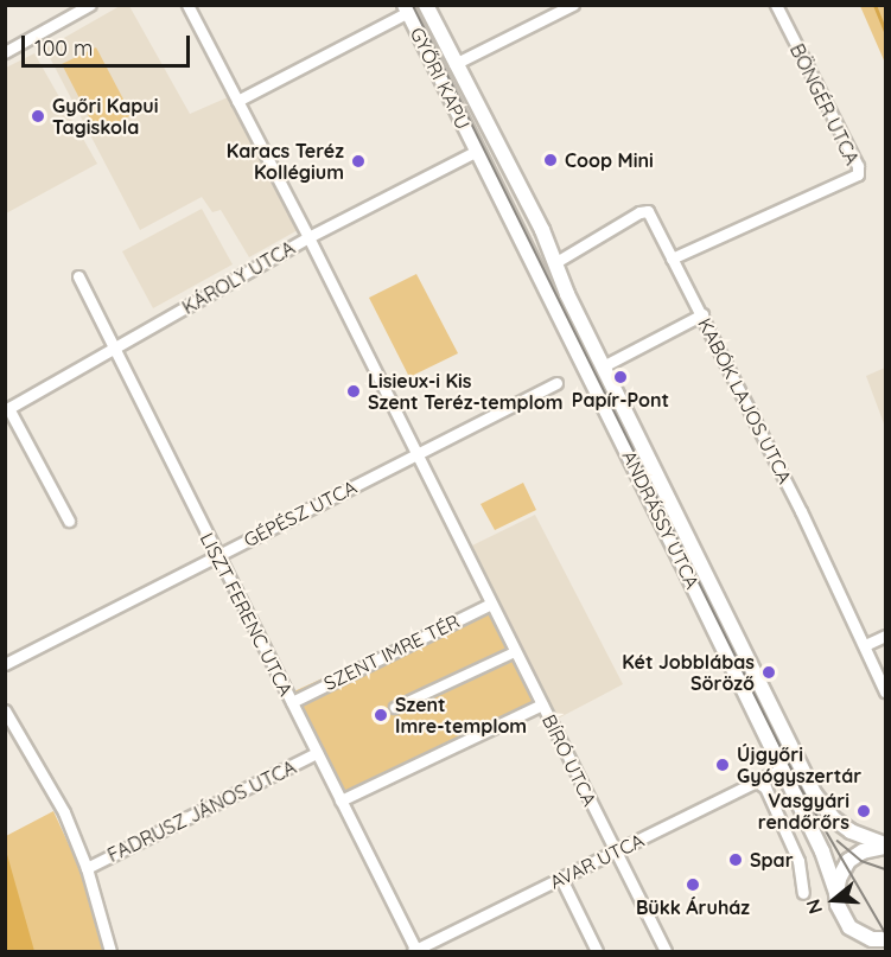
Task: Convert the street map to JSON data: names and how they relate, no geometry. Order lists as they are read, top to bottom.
{
  "streets": {
    "street": [
      "GYŐRI KAPU",
      "BÖNGÉR UTCA",
      "KÁROLY UTCA",
      "KABÓK LAJOS UTCA",
      "GÉPÉSZ UTCA",
      "ANDRÁSSY UTCA",
      "LISZT FERENC UTCA",
      "SZENT IMRE TÉR",
      "BÍRÓ UTCA",
      "FADRUSZ JÁNOS UTCA",
      "AVAR UTCA"
    ]
  },
  "crossings": [
    ["GYŐRI KAPU", "KÁROLY UTCA"],
    ["GYŐRI KAPU", "ANDRÁSSY UTCA"],
    ["BÖNGÉR UTCA", "KABÓK LAJOS UTCA"],
    ["KÁROLY UTCA", "ANDRÁSSY UTCA"],
    ["KÁROLY UTCA", "LISZT FERENC UTCA"],
    ["KÁROLY UTCA", "BÍRÓ UTCA"],
    ["KABÓK LAJOS UTCA", "ANDRÁSSY UTCA"],
    ["GÉPÉSZ UTCA", "LISZT FERENC UTCA"],
    ["GÉPÉSZ UTCA", "BÍRÓ UTCA"],
    ["ANDRÁSSY UTCA", "AVAR UTCA"],
    ["LISZT FERENC UTCA", "SZENT IMRE TÉR"],
    ["LISZT FERENC UTCA", "FADRUSZ JÁNOS UTCA"],
    ["LISZT FERENC UTCA", "AVAR UTCA"],
    ["SZENT IMRE TÉR", "BÍRÓ UTCA"],
    ["BÍRÓ UTCA", "AVAR UTCA"]
  ],
  "places": [
    "Győri Kapui Tagiskola",
    "Coop Mini",
    "Karacs Teréz Kollégium",
    "Papír-Pont",
    "Lisieux-i Kis Szent Teréz-templom",
    "Két Jobblábas Söröző",
    "Szent Imre-templom",
    "Újgyőri Gyógyszertár",
    "Vasgyári rendőrőrs",
    "Spar",
    "Bükk Áruház"
  ],
  "scale_bar": "100 m",
  "north": "left"
}
